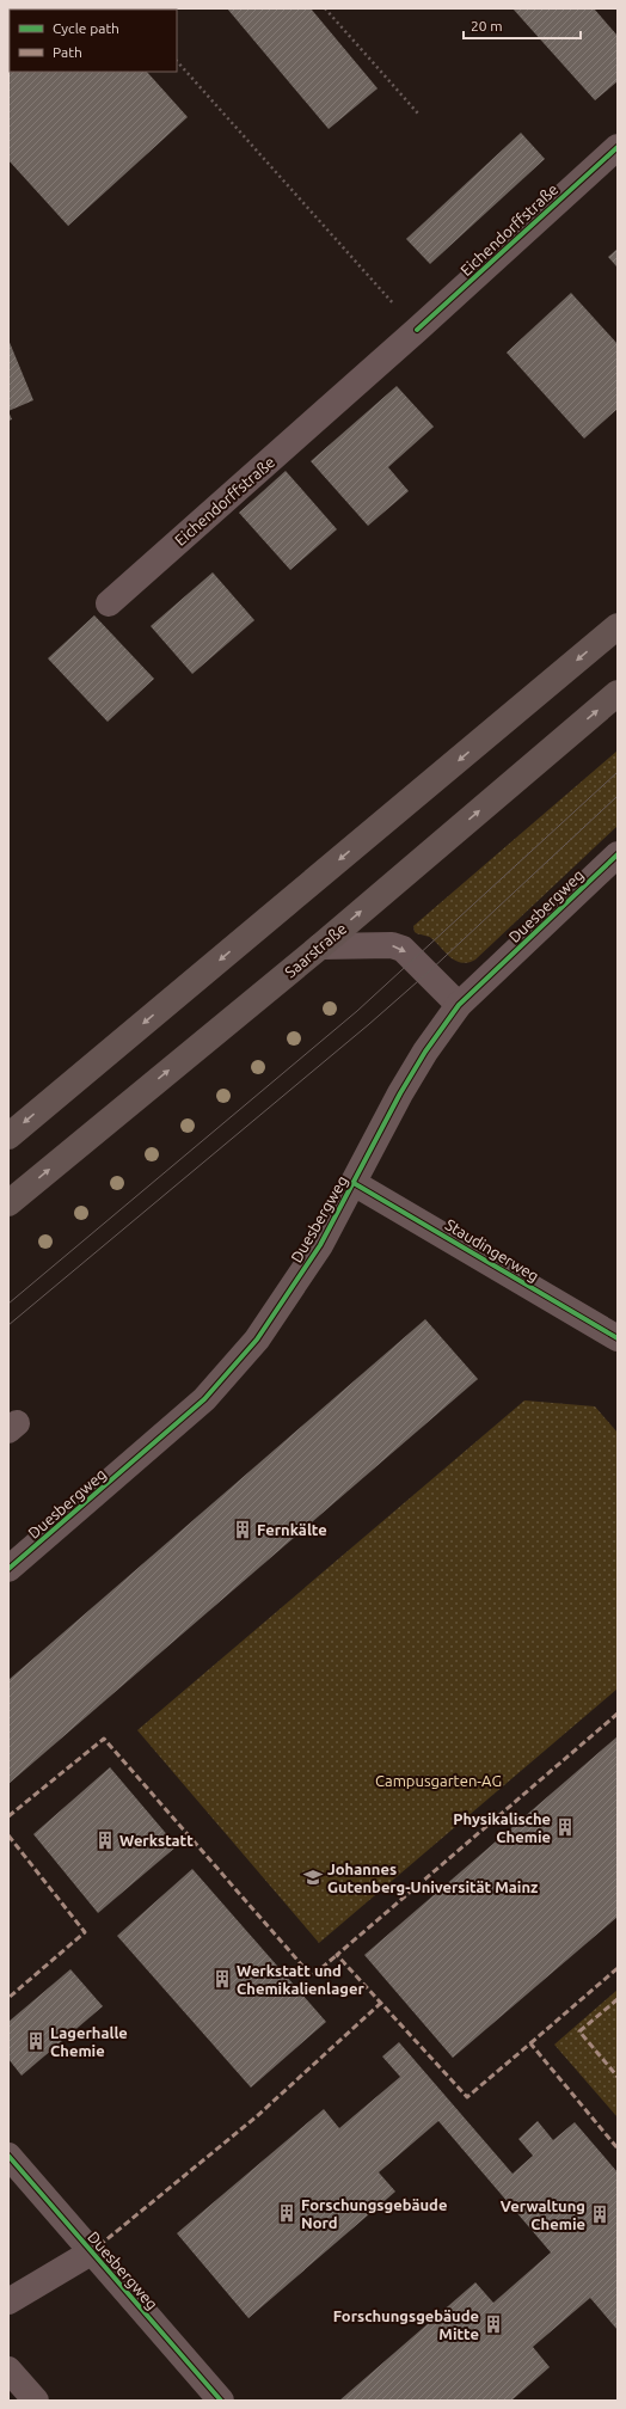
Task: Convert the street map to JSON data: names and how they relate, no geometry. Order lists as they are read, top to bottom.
{
  "streets": {
    "highway": ["Saarstraße"],
    "street": ["Eichendorffstraße", "Duesbergweg", "Staudingerweg"]
  },
  "crossings": [
    ["Duesbergweg", "Staudingerweg"]
  ],
  "parks": ["Campusgarten-AG"],
  "places": {
    "building": [
      "Fernkälte",
      "Physikalische Chemie",
      "Werkstatt",
      "Werkstatt und Chemikalienlager",
      "Lagerhalle Chemie",
      "Forschungsgebäude Nord",
      "Verwaltung Chemie",
      "Forschungsgebäude Mitte"
    ],
    "school or university": ["Johannes Gutenberg-Universität Mainz"]
  },
  "legend": ["Cycle path", "Path"],
  "scale_bar": "20 m"
}
